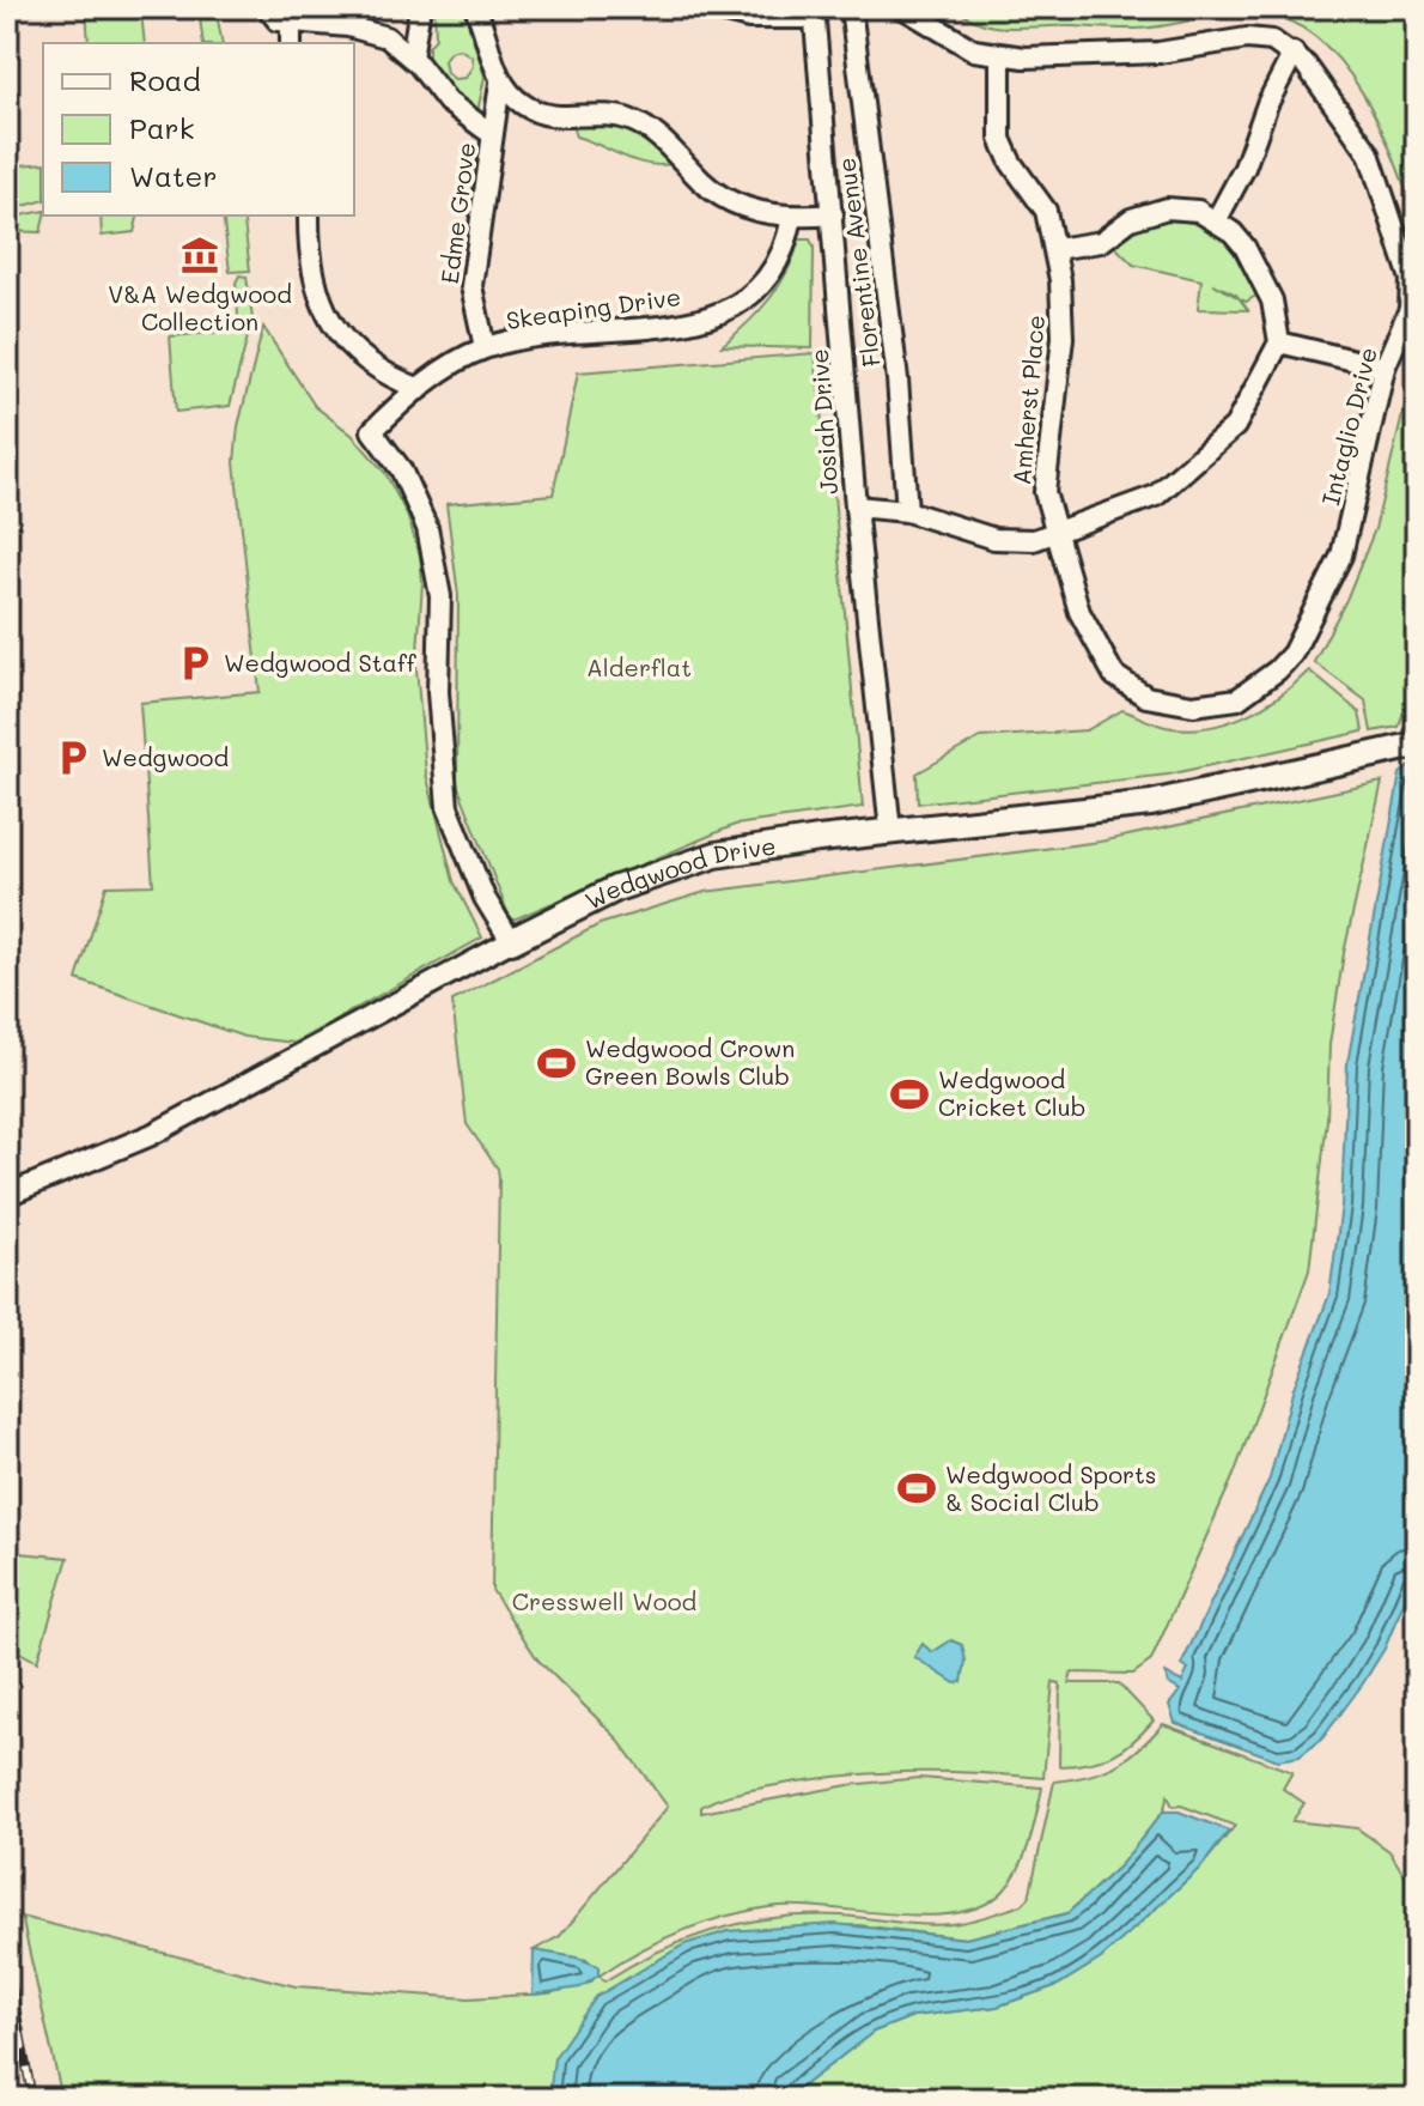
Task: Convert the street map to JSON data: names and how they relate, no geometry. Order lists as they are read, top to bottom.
{
  "streets": {
    "street": [
      "Edme Grove",
      "Florentine Avenue",
      "Skeaping Drive",
      "Amherst Place",
      "Josiah Drive",
      "Intaglio Drive",
      "Wedgwood Drive"
    ]
  },
  "crossings": [
    ["Edme Grove", "Skeaping Drive"],
    ["Skeaping Drive", "Wedgwood Drive"],
    ["Amherst Place", "Intaglio Drive"],
    ["Josiah Drive", "Wedgwood Drive"]
  ],
  "parks": ["Alderflat", "Cresswell Wood"],
  "places": {
    "museum": ["V&A Wedgwood Collection"],
    "parking": ["Wedgwood Staff", "Wedgwood"],
    "sports": ["Wedgwood Crown Green Bowls Club", "Wedgwood Cricket Club", "Wedgwood Sports & Social Club"]
  },
  "legend": ["Road", "Park", "Water"]
}
